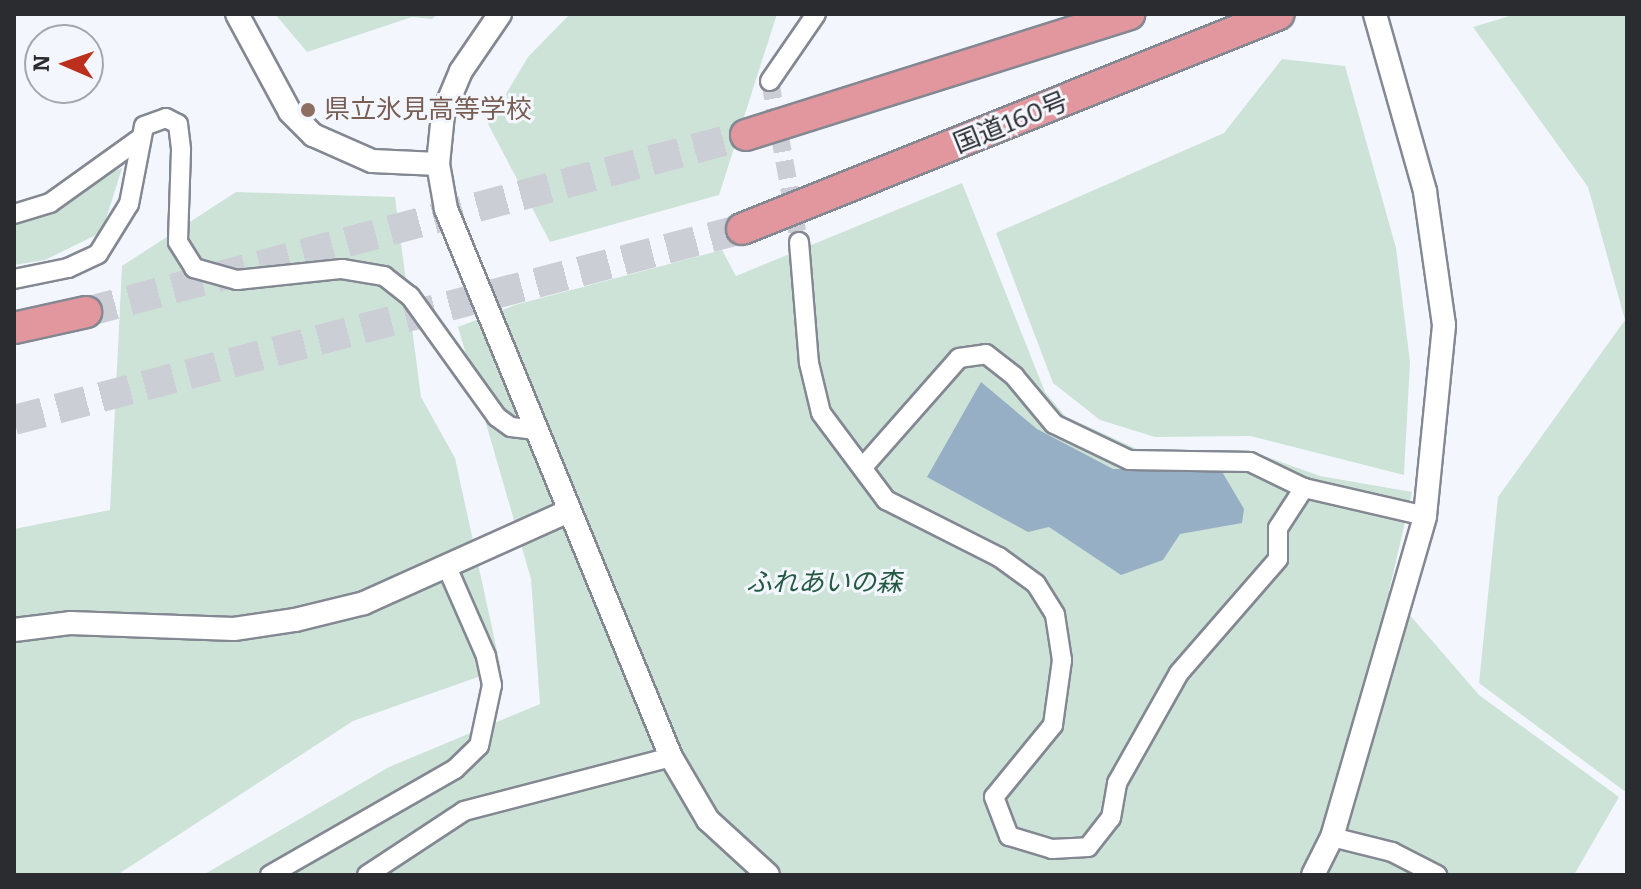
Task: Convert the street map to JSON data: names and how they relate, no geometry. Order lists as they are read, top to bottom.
{
  "streets": {
    "highway": ["国道160号"]
  },
  "parks": ["ふれあいの森"],
  "places": ["県立氷見高等学校"],
  "north": "left"
}
